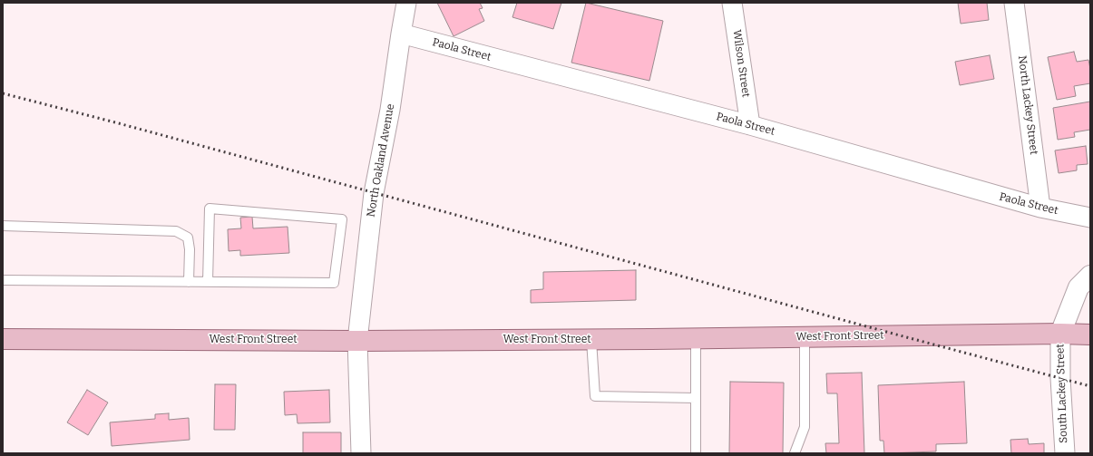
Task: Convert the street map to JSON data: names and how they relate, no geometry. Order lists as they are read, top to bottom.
{
  "streets": {
    "main road": ["West Front Street"],
    "street": [
      "Paola Street",
      "Wilson Street",
      "North Lackey Street",
      "North Oakland Avenue",
      "South Lackey Street"
    ]
  },
  "crossings": [
    ["Paola Street", "Wilson Street"],
    ["Paola Street", "North Lackey Street"],
    ["Paola Street", "North Oakland Avenue"],
    ["North Oakland Avenue", "West Front Street"],
    ["West Front Street", "South Lackey Street"]
  ]
}
